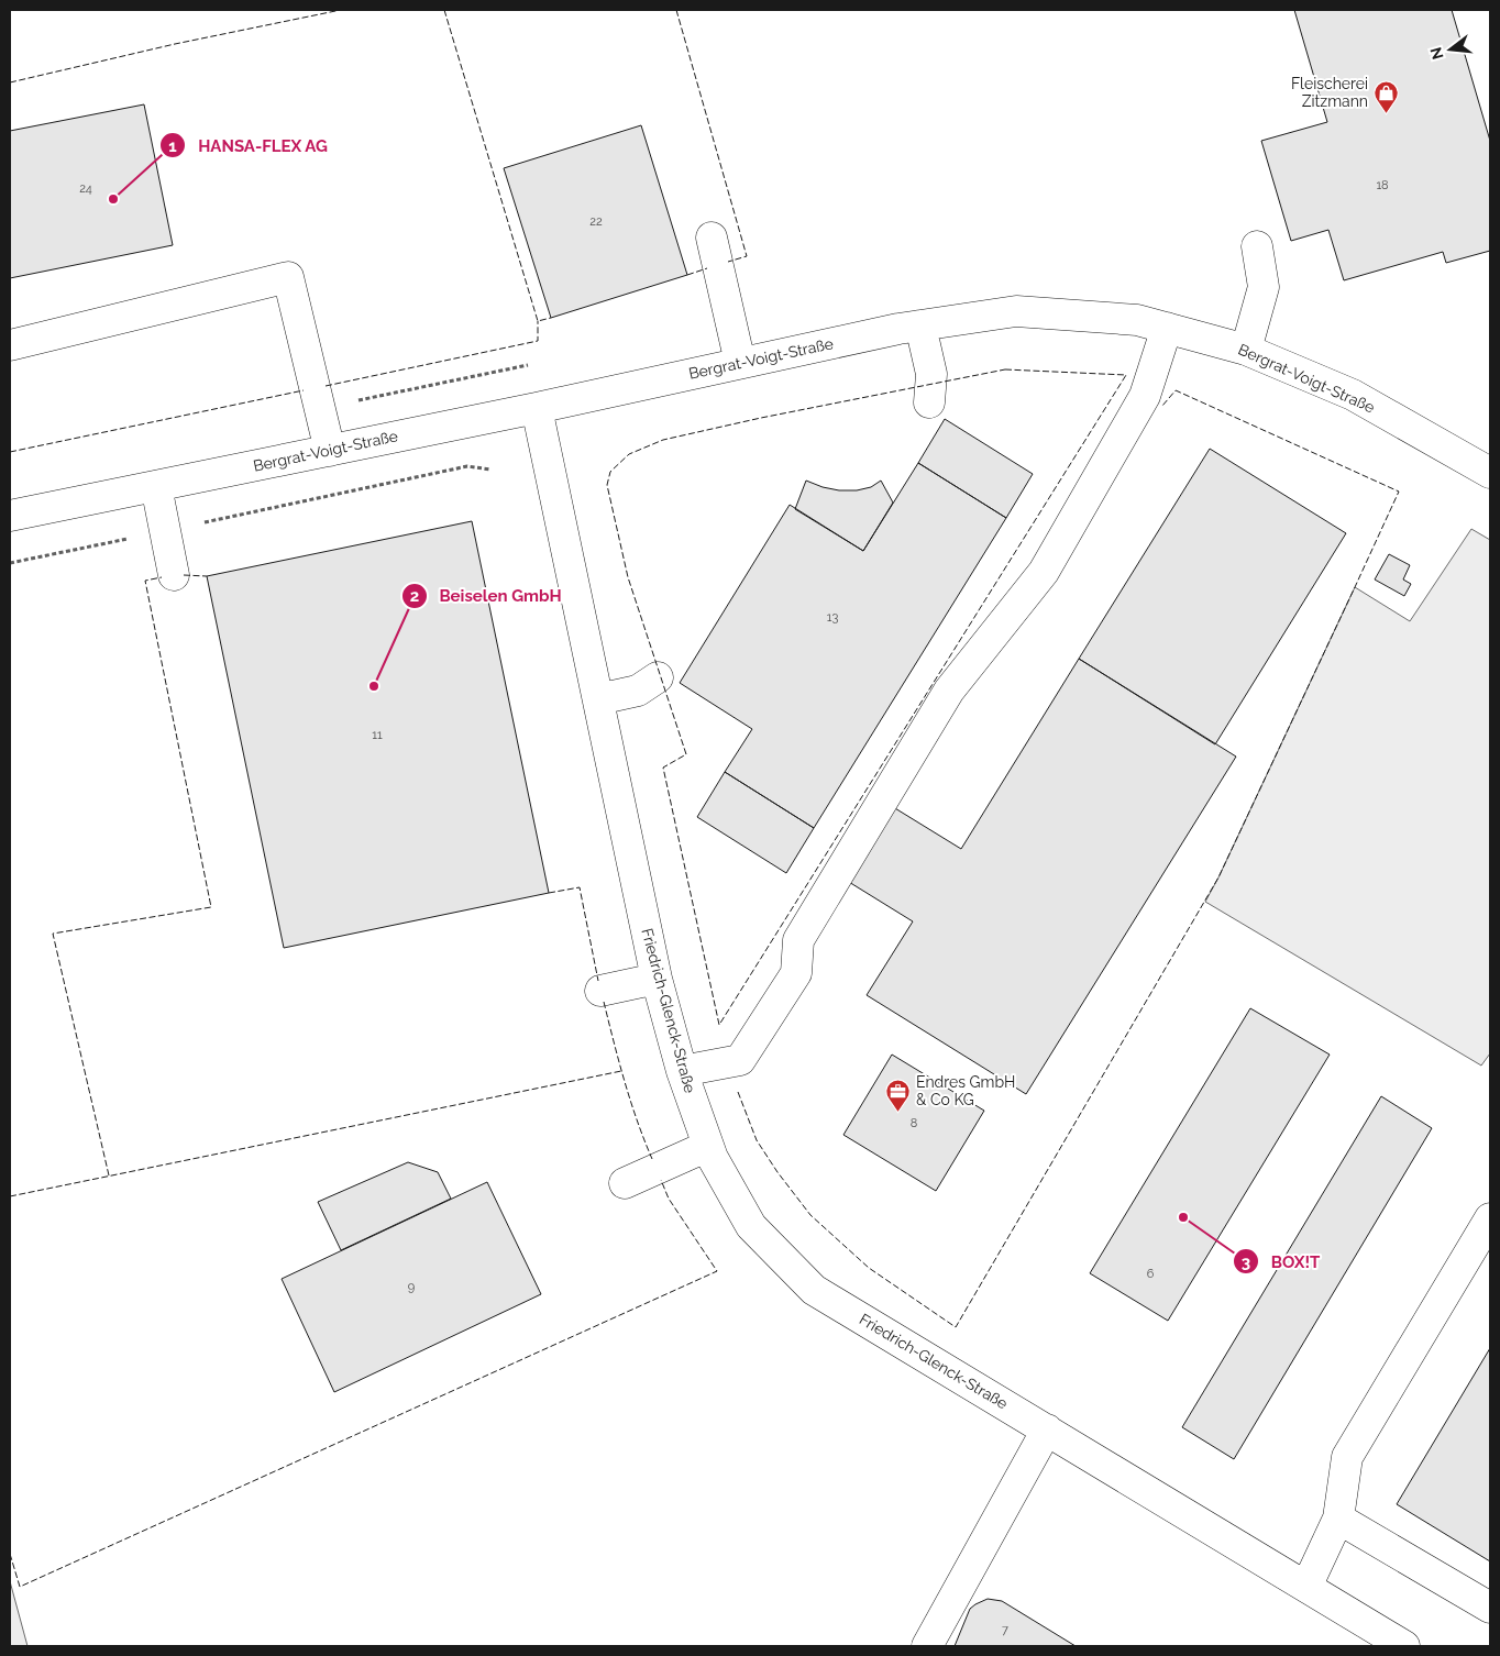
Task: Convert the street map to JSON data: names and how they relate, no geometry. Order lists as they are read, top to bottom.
{
  "streets": {
    "street": ["Bergrat-Voigt-Straße", "Friedrich-Glenck-Straße"]
  },
  "crossings": [
    ["Bergrat-Voigt-Straße", "Friedrich-Glenck-Straße"]
  ],
  "places": {
    "shop": ["Fleischerei Zitzmann"],
    "other": ["HANSA-FLEX AG", "Beiselen GmbH", "BOX!T"],
    "office": ["Endres GmbH & Co KG"]
  },
  "house_numbers": [
    "18",
    "24",
    "22",
    "13",
    "11",
    "8",
    "6",
    "9",
    "7"
  ],
  "north": "left"
}
